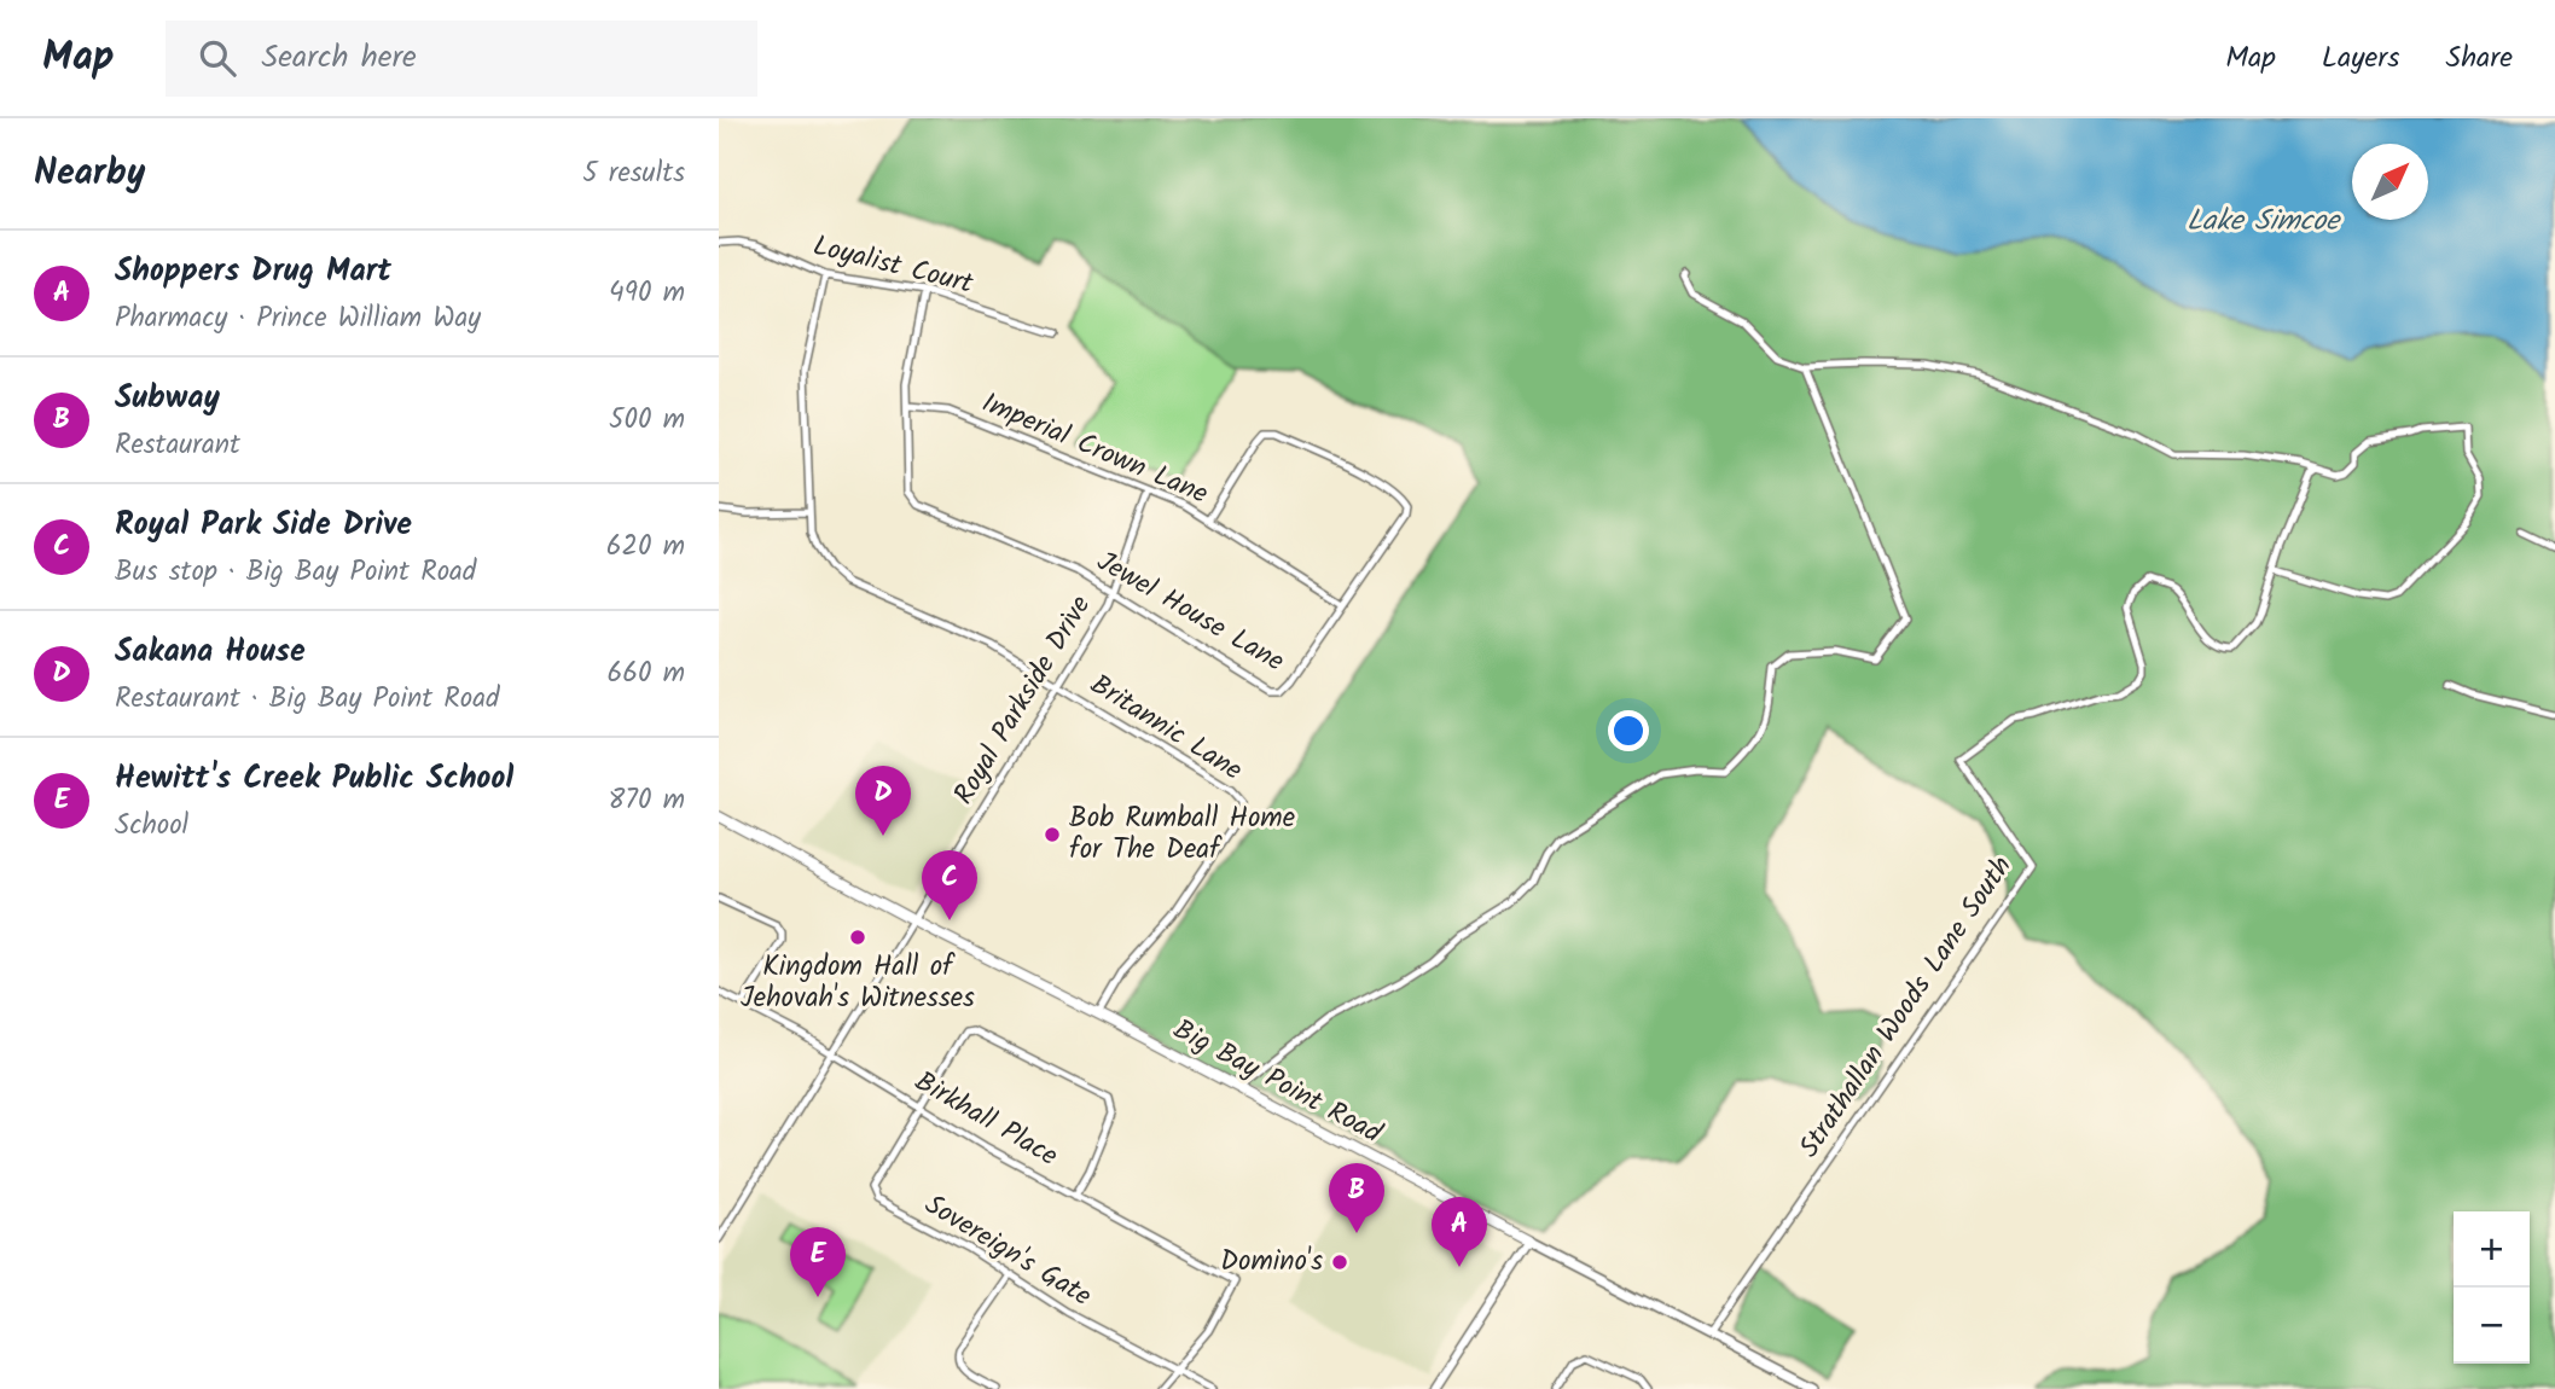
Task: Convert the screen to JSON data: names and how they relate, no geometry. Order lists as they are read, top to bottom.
{
  "streets": {
    "main road": ["Big Bay Point Road"],
    "street": [
      "Loyalist Court",
      "Imperial Crown Lane",
      "Jewel House Lane",
      "Royal Parkside Drive",
      "Britannic Lane",
      "Strathallan Woods Lane South",
      "Birkhall Place",
      "Sovereign's Gate"
    ]
  },
  "crossings": [
    ["Loyalist Court", "Jewel House Lane"],
    ["Loyalist Court", "Britannic Lane"],
    ["Imperial Crown Lane", "Jewel House Lane"],
    ["Imperial Crown Lane", "Royal Parkside Drive"],
    ["Jewel House Lane", "Royal Parkside Drive"],
    ["Royal Parkside Drive", "Britannic Lane"],
    ["Royal Parkside Drive", "Big Bay Point Road"],
    ["Royal Parkside Drive", "Birkhall Place"],
    ["Britannic Lane", "Big Bay Point Road"],
    ["Strathallan Woods Lane South", "Big Bay Point Road"],
    ["Birkhall Place", "Sovereign's Gate"]
  ],
  "water": ["Lake Simcoe"],
  "places": ["Bob Rumball Home for The Deaf", "Kingdom Hall of Jehovah's Witnesses", "Domino's"],
  "north": "top right",
  "page": {
    "header": "Map",
    "search": "Search here",
    "nav": ["Map", "Layers", "Share"],
    "heading": ["Nearby", "5 results"],
    "list": [
      {
        "mark": "A",
        "name": "Shoppers Drug Mart",
        "note": "Pharmacy · Prince William Way",
        "value": "490 m"
      },
      {
        "mark": "B",
        "name": "Subway",
        "note": "Restaurant",
        "value": "500 m"
      },
      {
        "mark": "C",
        "name": "Royal Park Side Drive",
        "note": "Bus stop · Big Bay Point Road",
        "value": "620 m"
      },
      {
        "mark": "D",
        "name": "Sakana House",
        "note": "Restaurant · Big Bay Point Road",
        "value": "660 m"
      },
      {
        "mark": "E",
        "name": "Hewitt's Creek Public School",
        "note": "School",
        "value": "870 m"
      }
    ],
    "pins": [
      "D",
      "C",
      "B",
      "A",
      "E"
    ],
    "map_buttons": ["+", "−"]
  }
}
